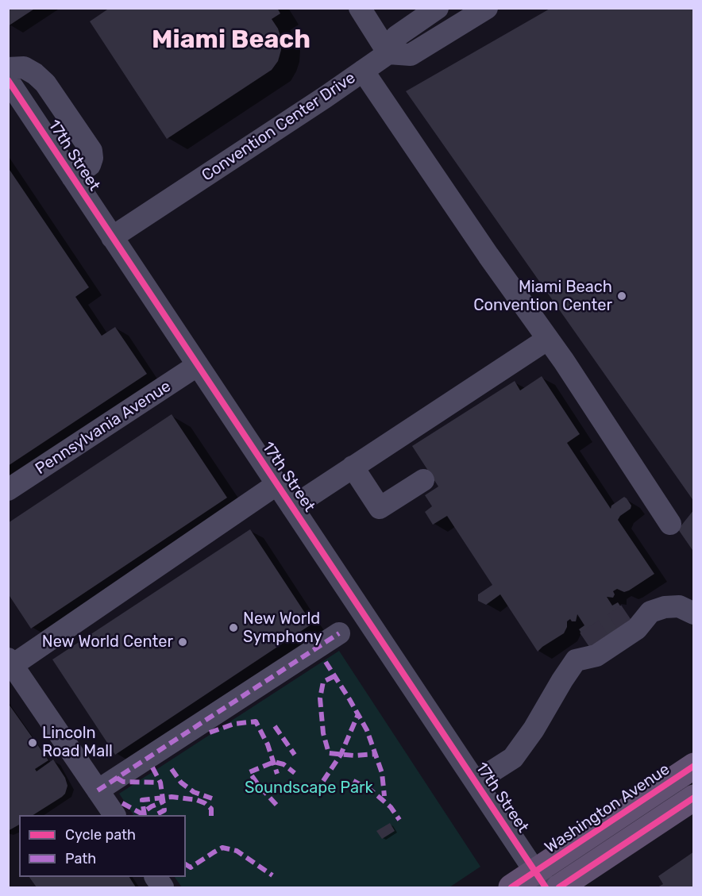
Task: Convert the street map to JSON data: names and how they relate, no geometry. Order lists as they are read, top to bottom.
{
  "streets": {
    "main road": ["Washington Avenue"],
    "street": ["Convention Center Drive", "17th Street", "Pennsylvania Avenue"]
  },
  "crossings": [
    ["Convention Center Drive", "17th Street"],
    ["17th Street", "Pennsylvania Avenue"],
    ["17th Street", "Washington Avenue"]
  ],
  "districts": ["Miami Beach"],
  "parks": ["Soundscape Park"],
  "places": [
    "Miami Beach Convention Center",
    "New World Symphony",
    "New World Center",
    "Lincoln Road Mall"
  ],
  "legend": ["Cycle path", "Path"]
}
